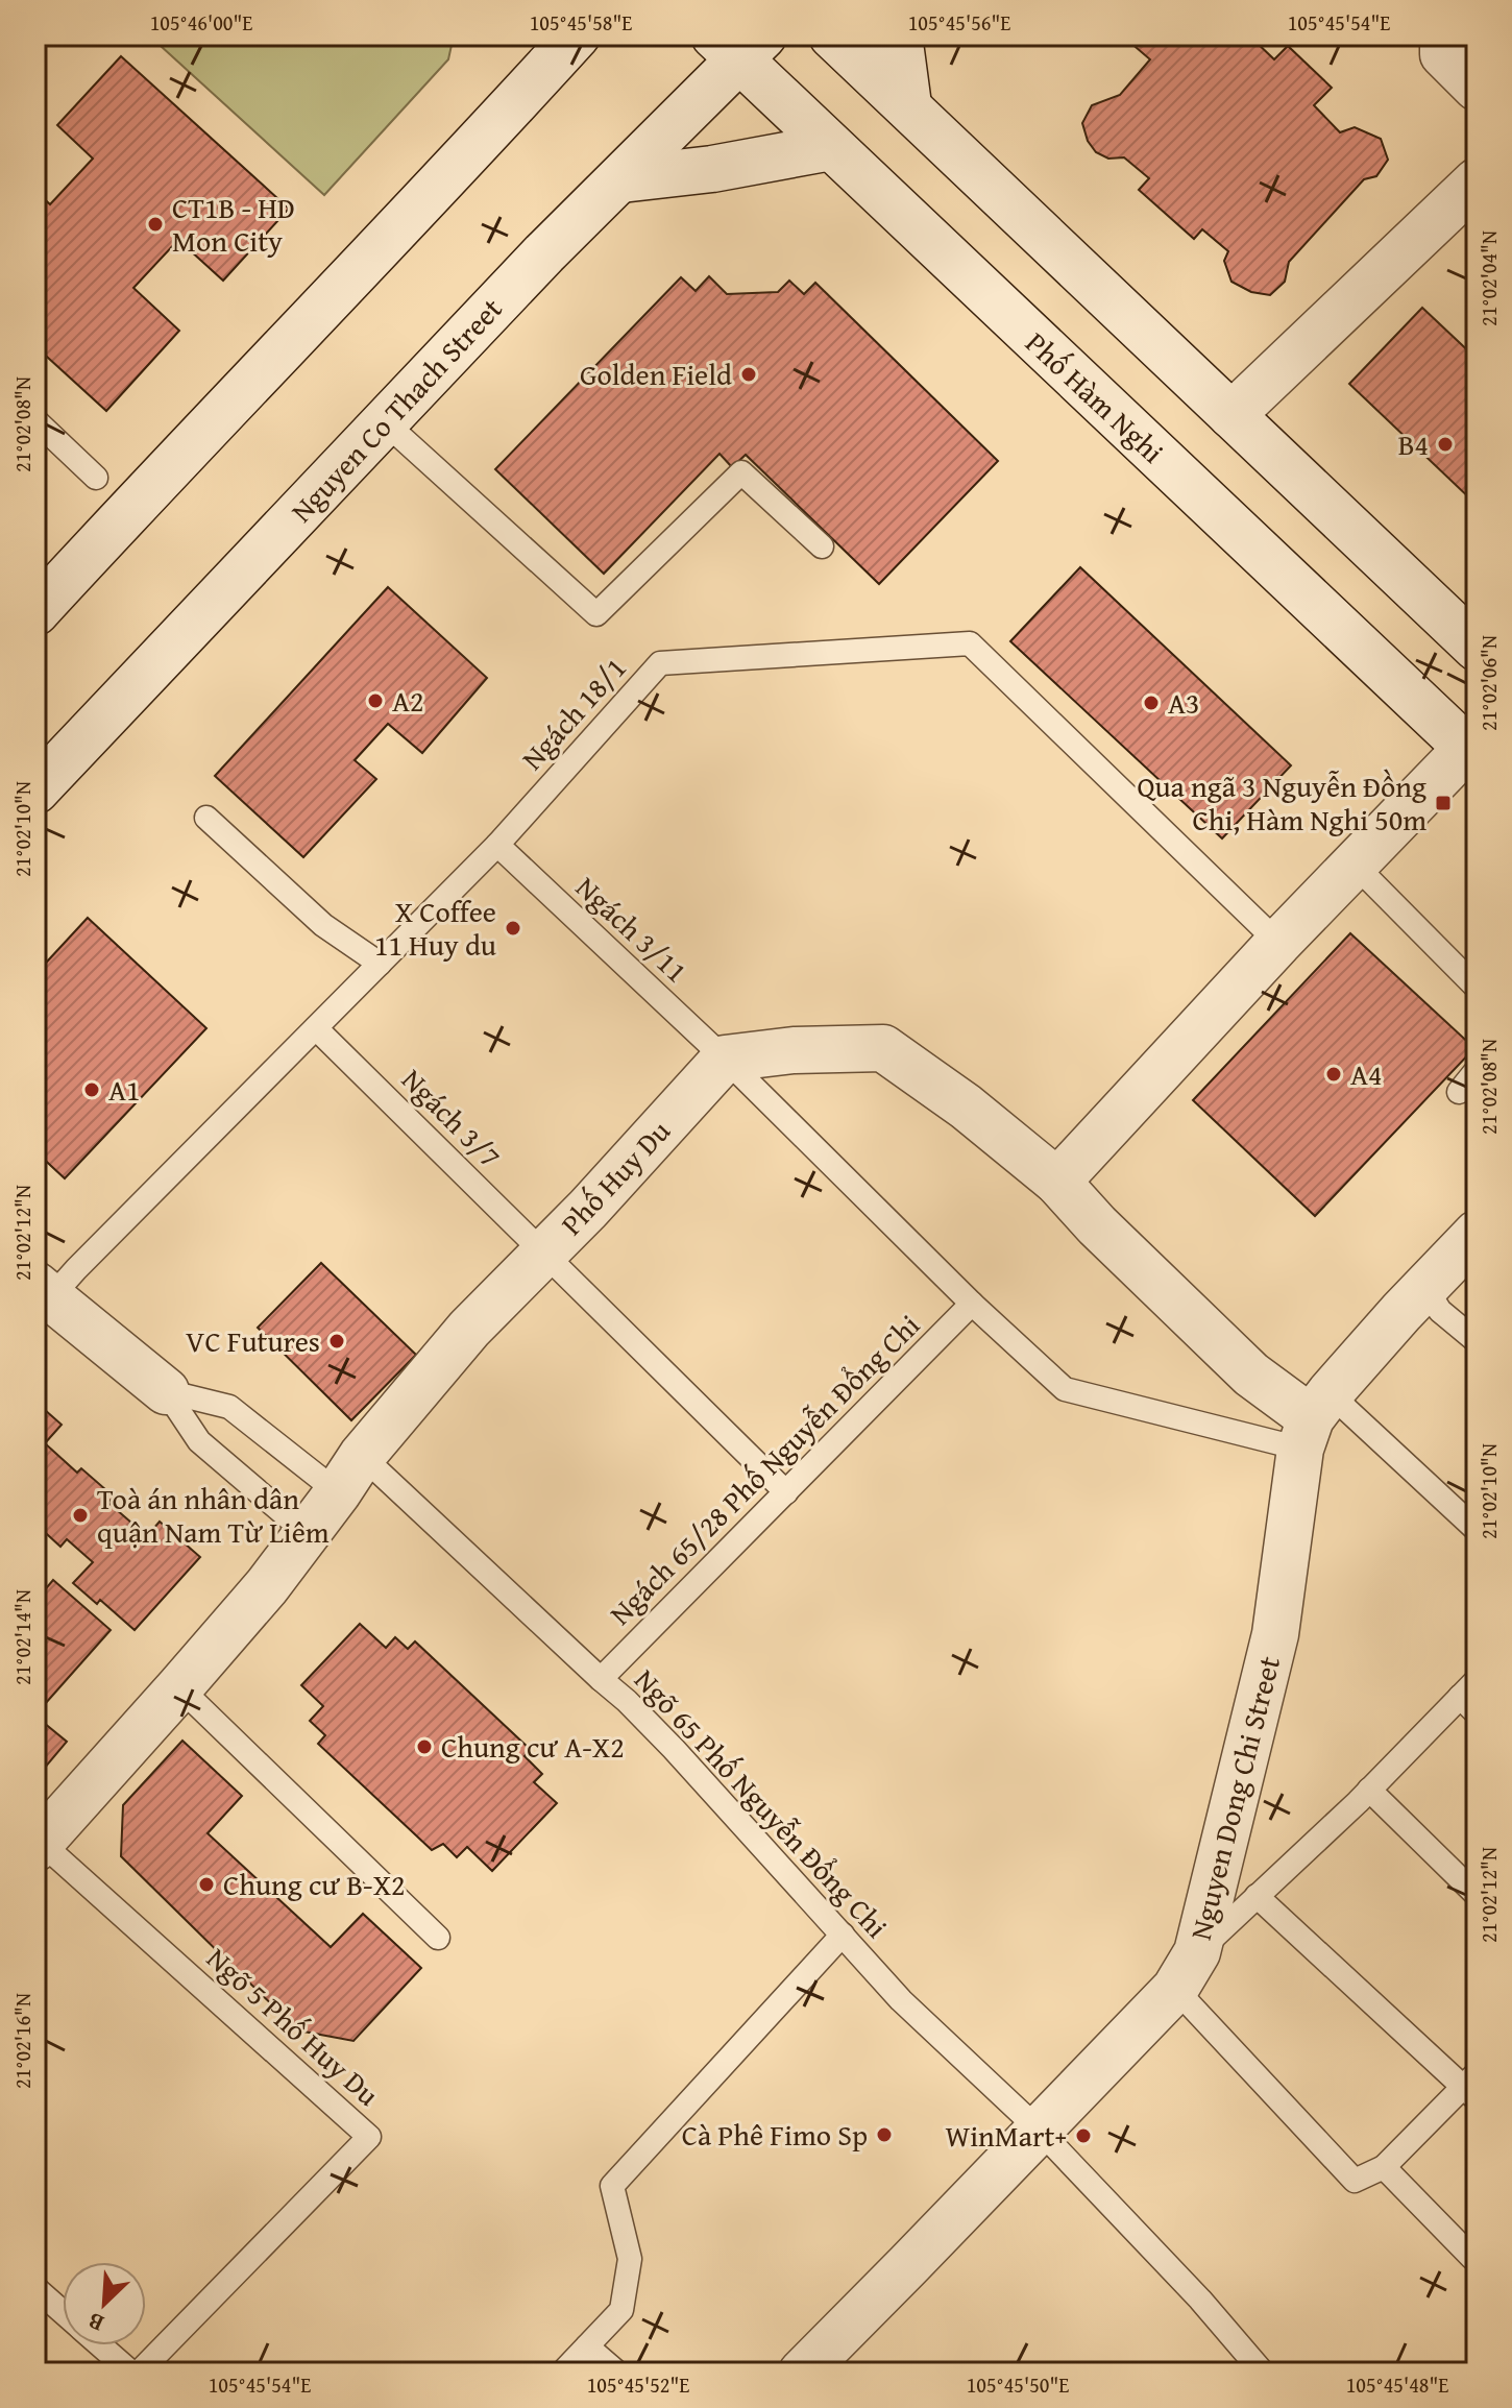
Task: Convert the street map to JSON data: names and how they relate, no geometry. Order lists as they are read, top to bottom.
{
  "streets": {
    "street": [
      "Phố Hàm Nghi",
      "Nguyen Co Thach Street",
      "Phố Huy Du",
      "Nguyen Dong Chi Street"
    ],
    "lane": [
      "Ngách 18/1",
      "Ngách 3/11",
      "Ngách 3/7",
      "Ngách 65/28 Phố Nguyễn Đổng Chi",
      "Ngõ 65 Phố Nguyễn Đổng Chi",
      "Ngõ 5 Phố Huy Du"
    ]
  },
  "crossings": [
    ["Phố Hàm Nghi", "Nguyen Co Thach Street"],
    ["Ngách 18/1", "Ngách 3/11"],
    ["Ngách 18/1", "Ngách 3/7"],
    ["Ngách 3/11", "Phố Huy Du"],
    ["Ngách 3/11", "Ngách 65/28 Phố Nguyễn Đổng Chi"],
    ["Ngách 3/11", "Nguyen Dong Chi Street"],
    ["Ngách 3/7", "Phố Huy Du"],
    ["Ngách 3/7", "Ngách 65/28 Phố Nguyễn Đổng Chi"],
    ["Phố Huy Du", "Ngõ 65 Phố Nguyễn Đổng Chi"],
    ["Phố Huy Du", "Ngõ 5 Phố Huy Du"],
    ["Ngách 65/28 Phố Nguyễn Đổng Chi", "Ngõ 65 Phố Nguyễn Đổng Chi"]
  ],
  "places": {
    "other": [
      "CT1B - HD Mon City",
      "Golden Field",
      "B4",
      "A2",
      "A3",
      "X Coffee 11 Huy du",
      "A4",
      "A1",
      "VC Futures",
      "Toà án nhân dân quận Nam Từ Liêm",
      "Chung cư A-X2",
      "Chung cư B-X2",
      "Cà Phê Fimo Sp",
      "WinMart+"
    ],
    "transit": ["Qua ngã 3 Nguyễn Đồng Chi, Hàm Nghi 50m"]
  },
  "north": "bottom left",
  "coordinates": [
    "105°46'00\"E",
    "105°45'58\"E",
    "105°45'56\"E",
    "105°45'54\"E",
    "21°02'04\"N",
    "21°02'08\"N",
    "21°02'06\"N",
    "21°02'10\"N",
    "21°02'12\"N",
    "21°02'14\"N",
    "21°02'16\"N",
    "105°45'52\"E",
    "105°45'50\"E",
    "105°45'48\"E"
  ]
}
